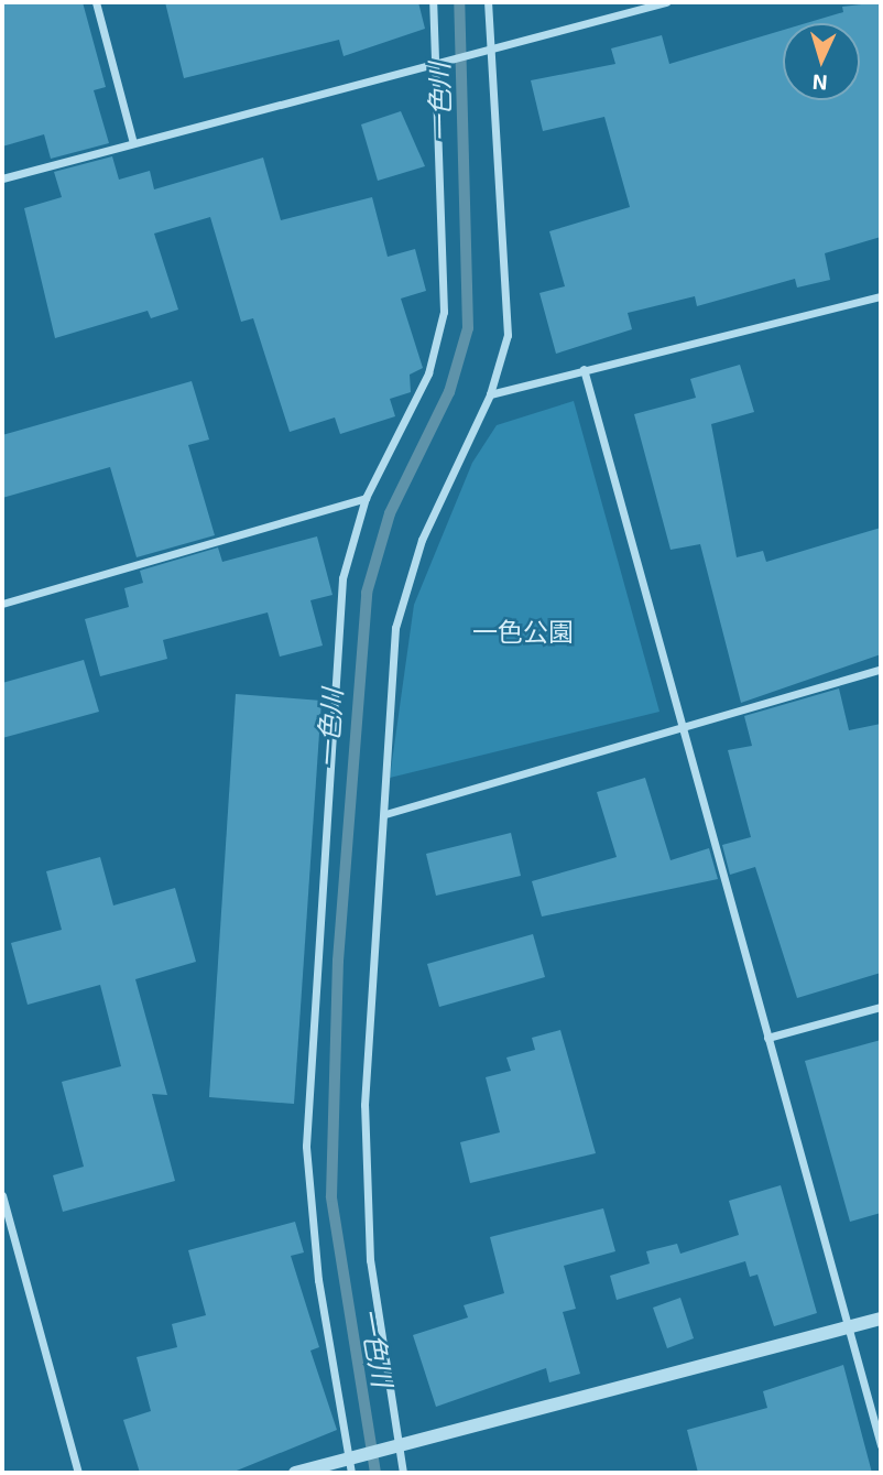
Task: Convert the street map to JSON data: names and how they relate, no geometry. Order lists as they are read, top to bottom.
{
  "water": ["一色川"],
  "parks": ["一色公園"],
  "north": "bottom"
}
